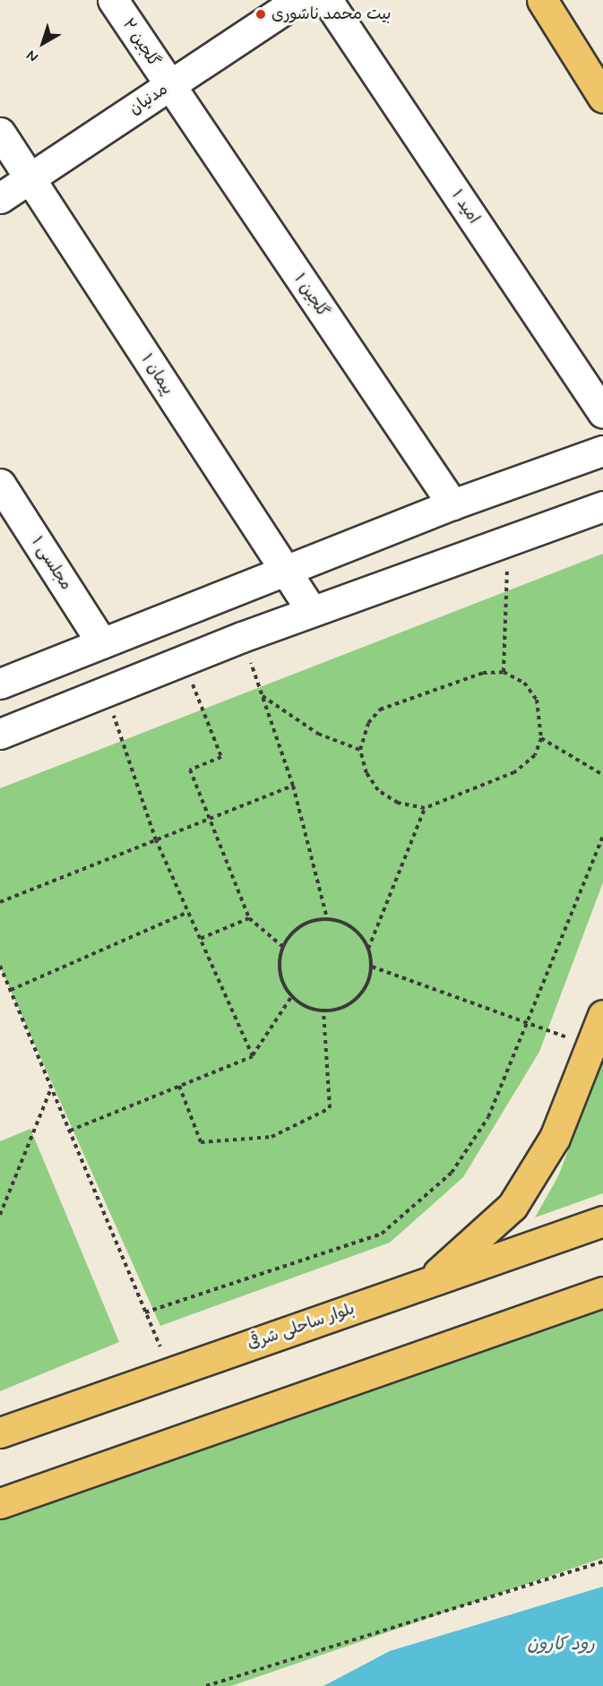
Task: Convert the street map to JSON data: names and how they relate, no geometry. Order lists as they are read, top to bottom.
{
  "streets": {
    "main road": ["بلوار ساحلی شرقی"],
    "street": [
      "گلجین ۲",
      "مدنیان",
      "امید ۱",
      "گلجین ۱",
      "پیمان ۱",
      "مجلسی ۱"
    ]
  },
  "crossings": [
    ["گلجین ۲", "مدنیان"],
    ["گلجین ۲", "گلجین ۱"],
    ["مدنیان", "گلجین ۱"],
    ["مدنیان", "پیمان ۱"]
  ],
  "water": ["رود کارون"],
  "places": ["بیت محمد ناشوری"],
  "north": "bottom left"
}
